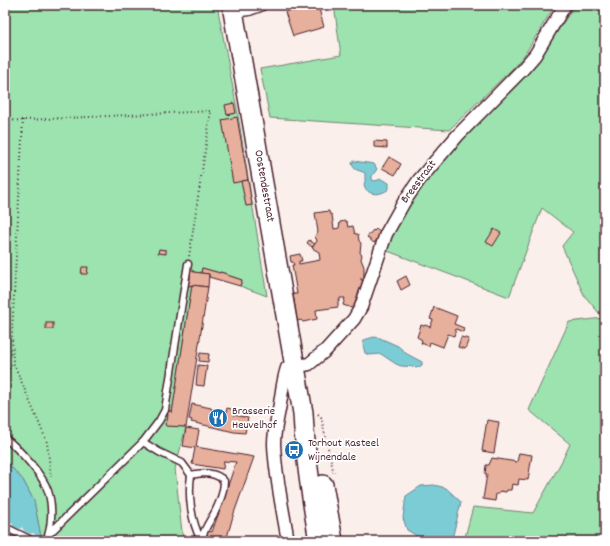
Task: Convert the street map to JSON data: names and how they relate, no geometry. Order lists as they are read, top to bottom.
{
  "streets": {
    "main road": ["Oostendestraat"],
    "street": ["Breestraat"]
  },
  "crossings": [
    ["Breestraat", "Oostendestraat"]
  ],
  "places": {
    "restaurant": ["Brasserie Heuvelhof"],
    "bus stop": ["Torhout Kasteel Wijnendale"]
  }
}
